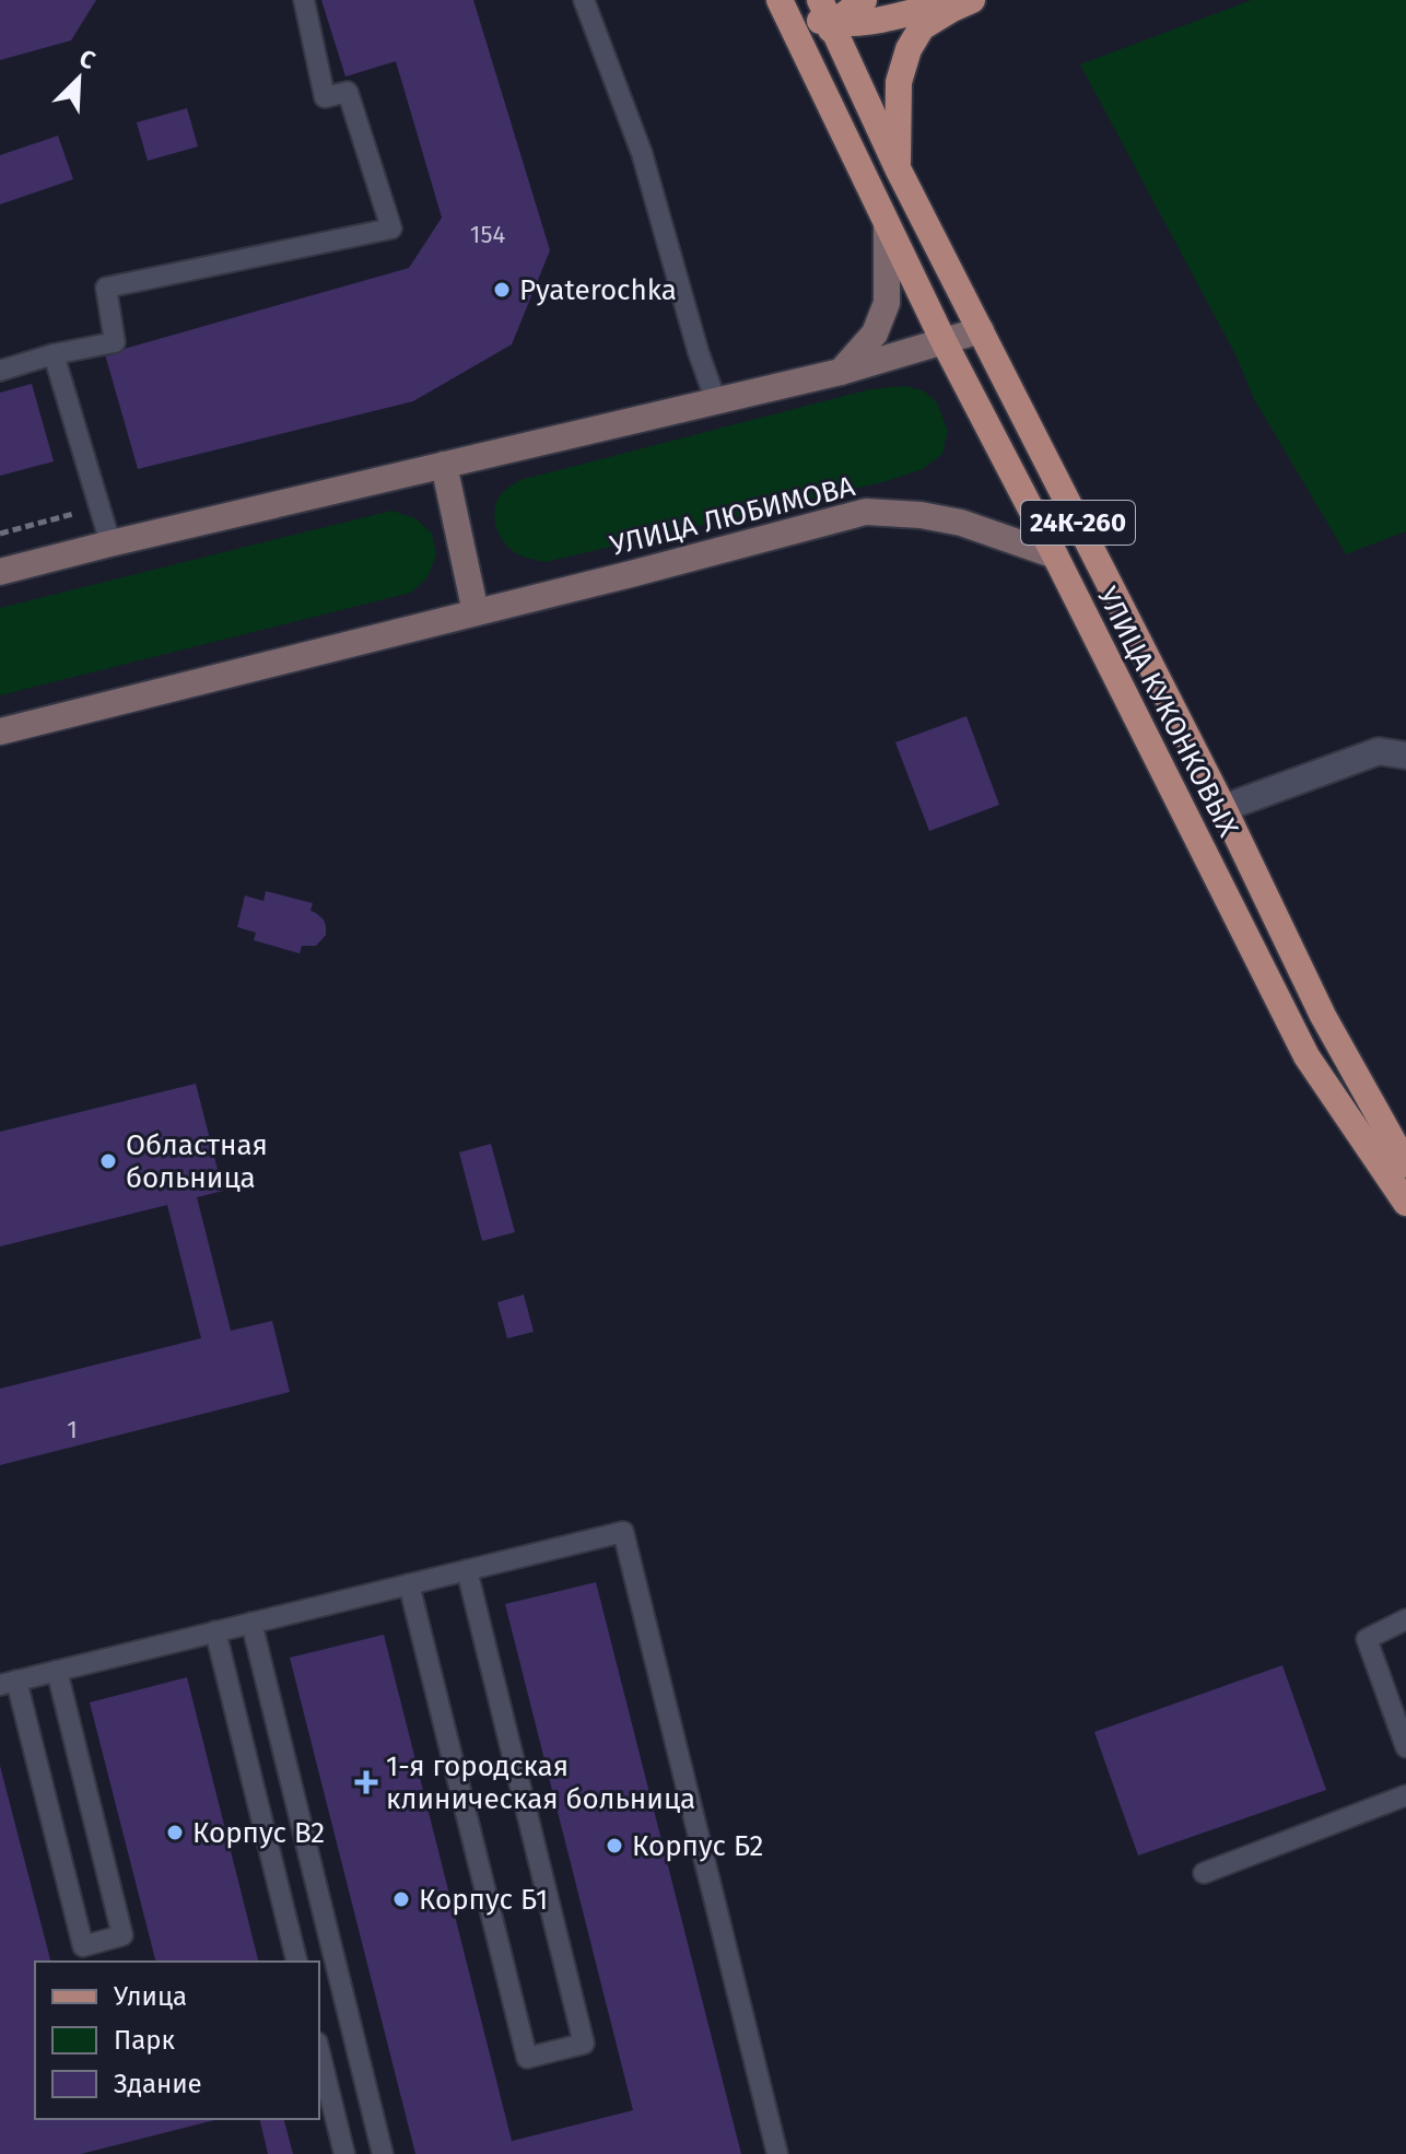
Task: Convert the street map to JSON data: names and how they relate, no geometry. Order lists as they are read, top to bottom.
{
  "streets": {
    "main road": ["УЛИЦА ЛЮБИМОВА", "24К-260", "УЛИЦА КУКОНКОВЫХ"]
  },
  "crossings": [
    ["УЛИЦА ЛЮБИМОВА", "УЛИЦА КУКОНКОВЫХ"]
  ],
  "places": {
    "other": [
      "Pyaterochka",
      "Областная больница",
      "Корпус В2",
      "Корпус Б2",
      "Корпус Б1"
    ],
    "health": ["1-я городская клиническая больница"]
  },
  "house_numbers": ["154", "1"],
  "legend": ["Улица", "Парк", "Здание"],
  "north": "top right"
}
